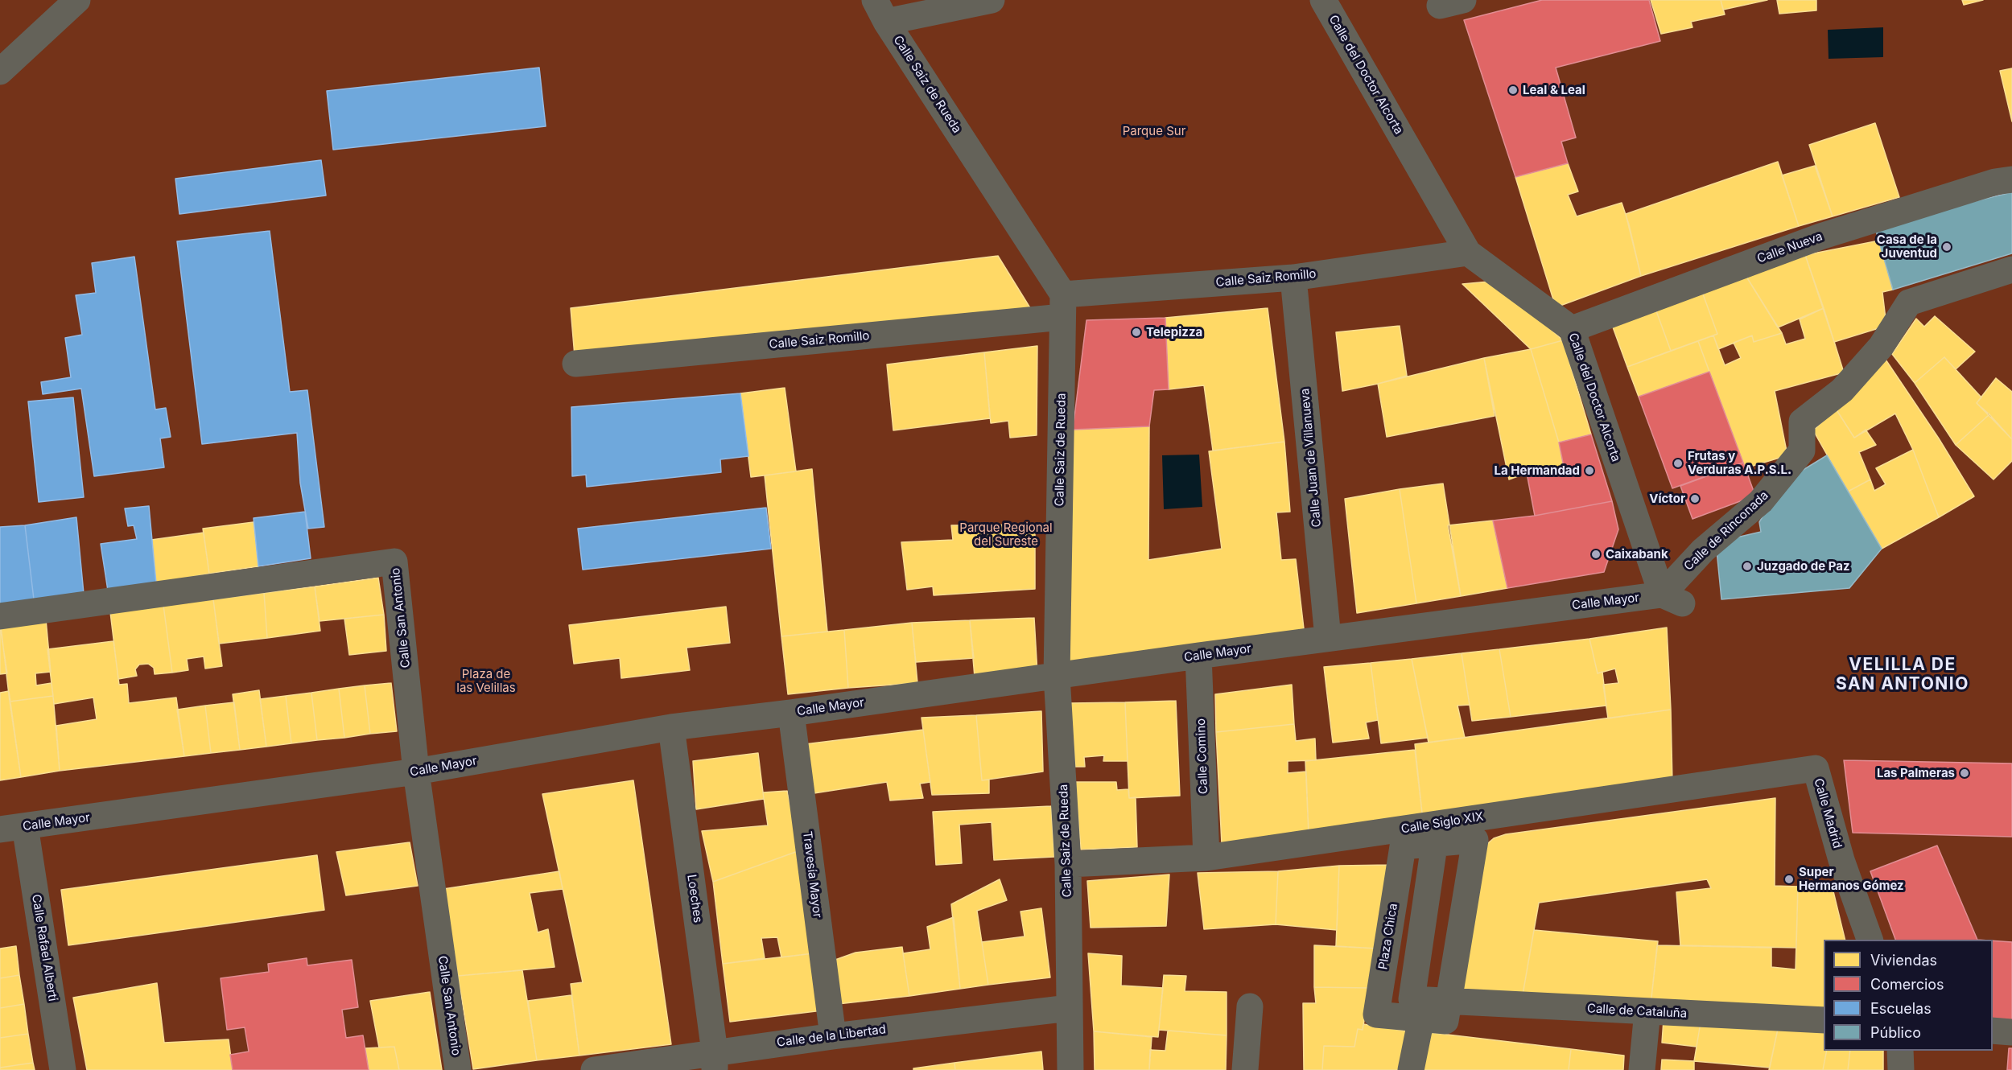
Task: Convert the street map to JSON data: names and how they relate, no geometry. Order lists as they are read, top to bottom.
{
  "streets": {
    "street": [
      "Calle del Doctor Alcorta",
      "Calle Saiz de Rueda",
      "Calle Nueva",
      "Calle Saiz Romillo",
      "Calle Juan de Villanueva",
      "Calle de Rinconada",
      "Calle Mayor",
      "Calle San Antonio",
      "Calle Comino",
      "Calle Madrid",
      "Calle Siglo XIX",
      "Travesía Mayor",
      "Loeches",
      "Plaza Chica",
      "Calle Rafael Alberti",
      "Calle de Cataluña",
      "Calle de la Libertad"
    ]
  },
  "crossings": [
    ["Calle del Doctor Alcorta", "Calle Nueva"],
    ["Calle del Doctor Alcorta", "Calle Saiz Romillo"],
    ["Calle del Doctor Alcorta", "Calle de Rinconada"],
    ["Calle del Doctor Alcorta", "Calle Mayor"],
    ["Calle Saiz de Rueda", "Calle Saiz Romillo"],
    ["Calle Saiz de Rueda", "Calle Mayor"],
    ["Calle Saiz de Rueda", "Calle Siglo XIX"],
    ["Calle Saiz de Rueda", "Calle de la Libertad"],
    ["Calle Saiz Romillo", "Calle Juan de Villanueva"],
    ["Calle Juan de Villanueva", "Calle Mayor"],
    ["Calle de Rinconada", "Calle Mayor"],
    ["Calle Mayor", "Calle San Antonio"],
    ["Calle Mayor", "Calle Comino"],
    ["Calle Mayor", "Travesía Mayor"],
    ["Calle Mayor", "Loeches"],
    ["Calle Mayor", "Calle Rafael Alberti"],
    ["Calle Comino", "Calle Siglo XIX"],
    ["Calle Madrid", "Calle Siglo XIX"],
    ["Calle Siglo XIX", "Plaza Chica"],
    ["Travesía Mayor", "Calle de la Libertad"],
    ["Loeches", "Calle de la Libertad"],
    ["Plaza Chica", "Calle de Cataluña"]
  ],
  "districts": ["VELILLA DE SAN ANTONIO"],
  "parks": ["Parque Sur", "Parque Regional del Sureste", "Plaza de las Velillas"],
  "places": [
    "Leal & Leal",
    "Casa de la Juventud",
    "Telepizza",
    "Frutas y Verduras A.P.S.L.",
    "La Hermandad",
    "Víctor",
    "Caixabank",
    "Juzgado de Paz",
    "Las Palmeras",
    "Super Hermanos Gómez"
  ],
  "legend": [
    "Viviendas",
    "Comercios",
    "Escuelas",
    "Público"
  ]
}
